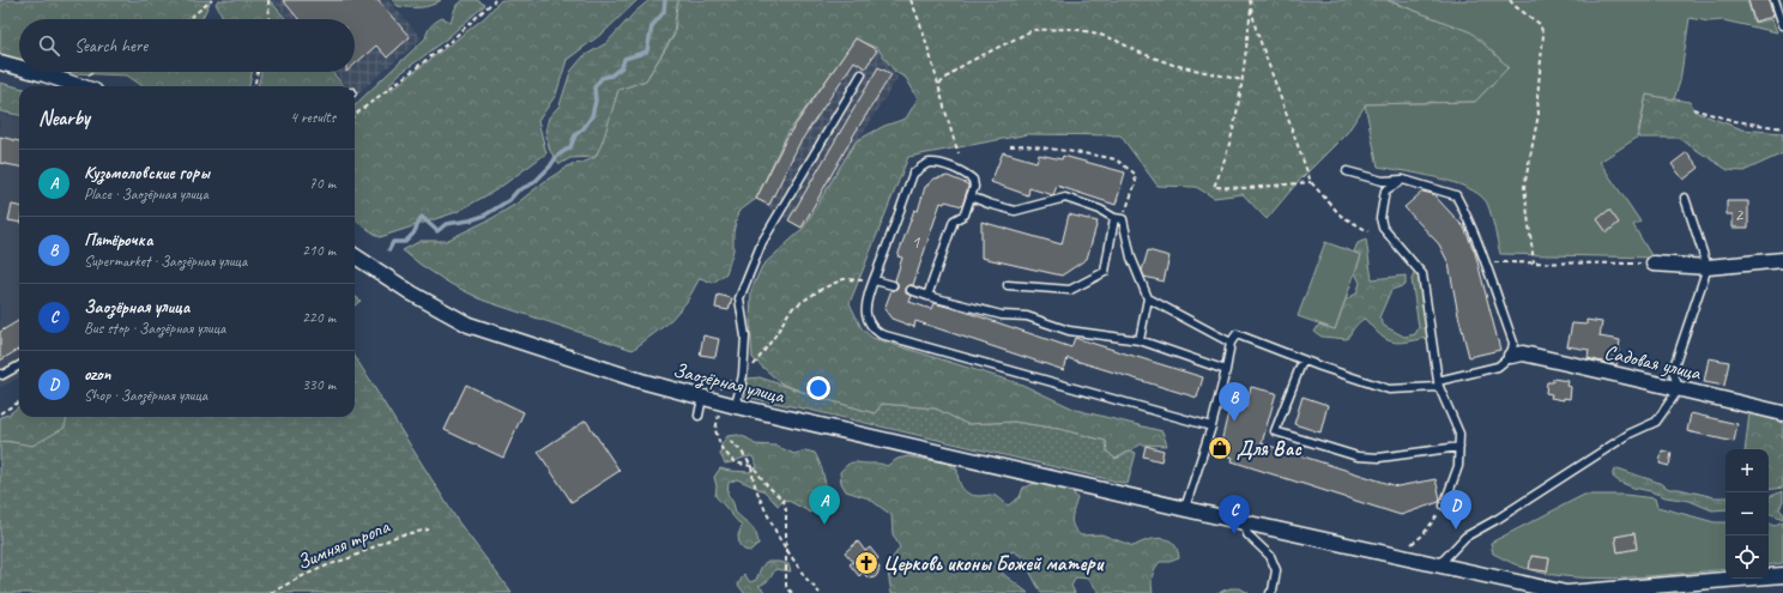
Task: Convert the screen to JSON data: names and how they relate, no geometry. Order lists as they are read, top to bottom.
{
  "streets": {
    "street": ["Садовая улица", "Заозёрная улица"],
    "path": ["Зимняя тропа"]
  },
  "places": {
    "shop": ["Для Вас"],
    "church": ["Церковь иконы Божей матери"]
  },
  "house_numbers": ["2", "1"],
  "page": {
    "search": "Search here",
    "heading": ["Nearby", "4 results"],
    "list": [
      {
        "mark": "A",
        "name": "Кузьмоловские горы",
        "note": "Place · Заозёрная улица",
        "value": "70 m"
      },
      {
        "mark": "B",
        "name": "Пятёрочка",
        "note": "Supermarket · Заозёрная улица",
        "value": "210 m"
      },
      {
        "mark": "C",
        "name": "Заозёрная улица",
        "note": "Bus stop · Заозёрная улица",
        "value": "220 m"
      },
      {
        "mark": "D",
        "name": "ozon",
        "note": "Shop · Заозёрная улица",
        "value": "330 m"
      }
    ],
    "pins": [
      "B",
      "A",
      "D",
      "C"
    ],
    "map_buttons": ["+", "−"]
  }
}
